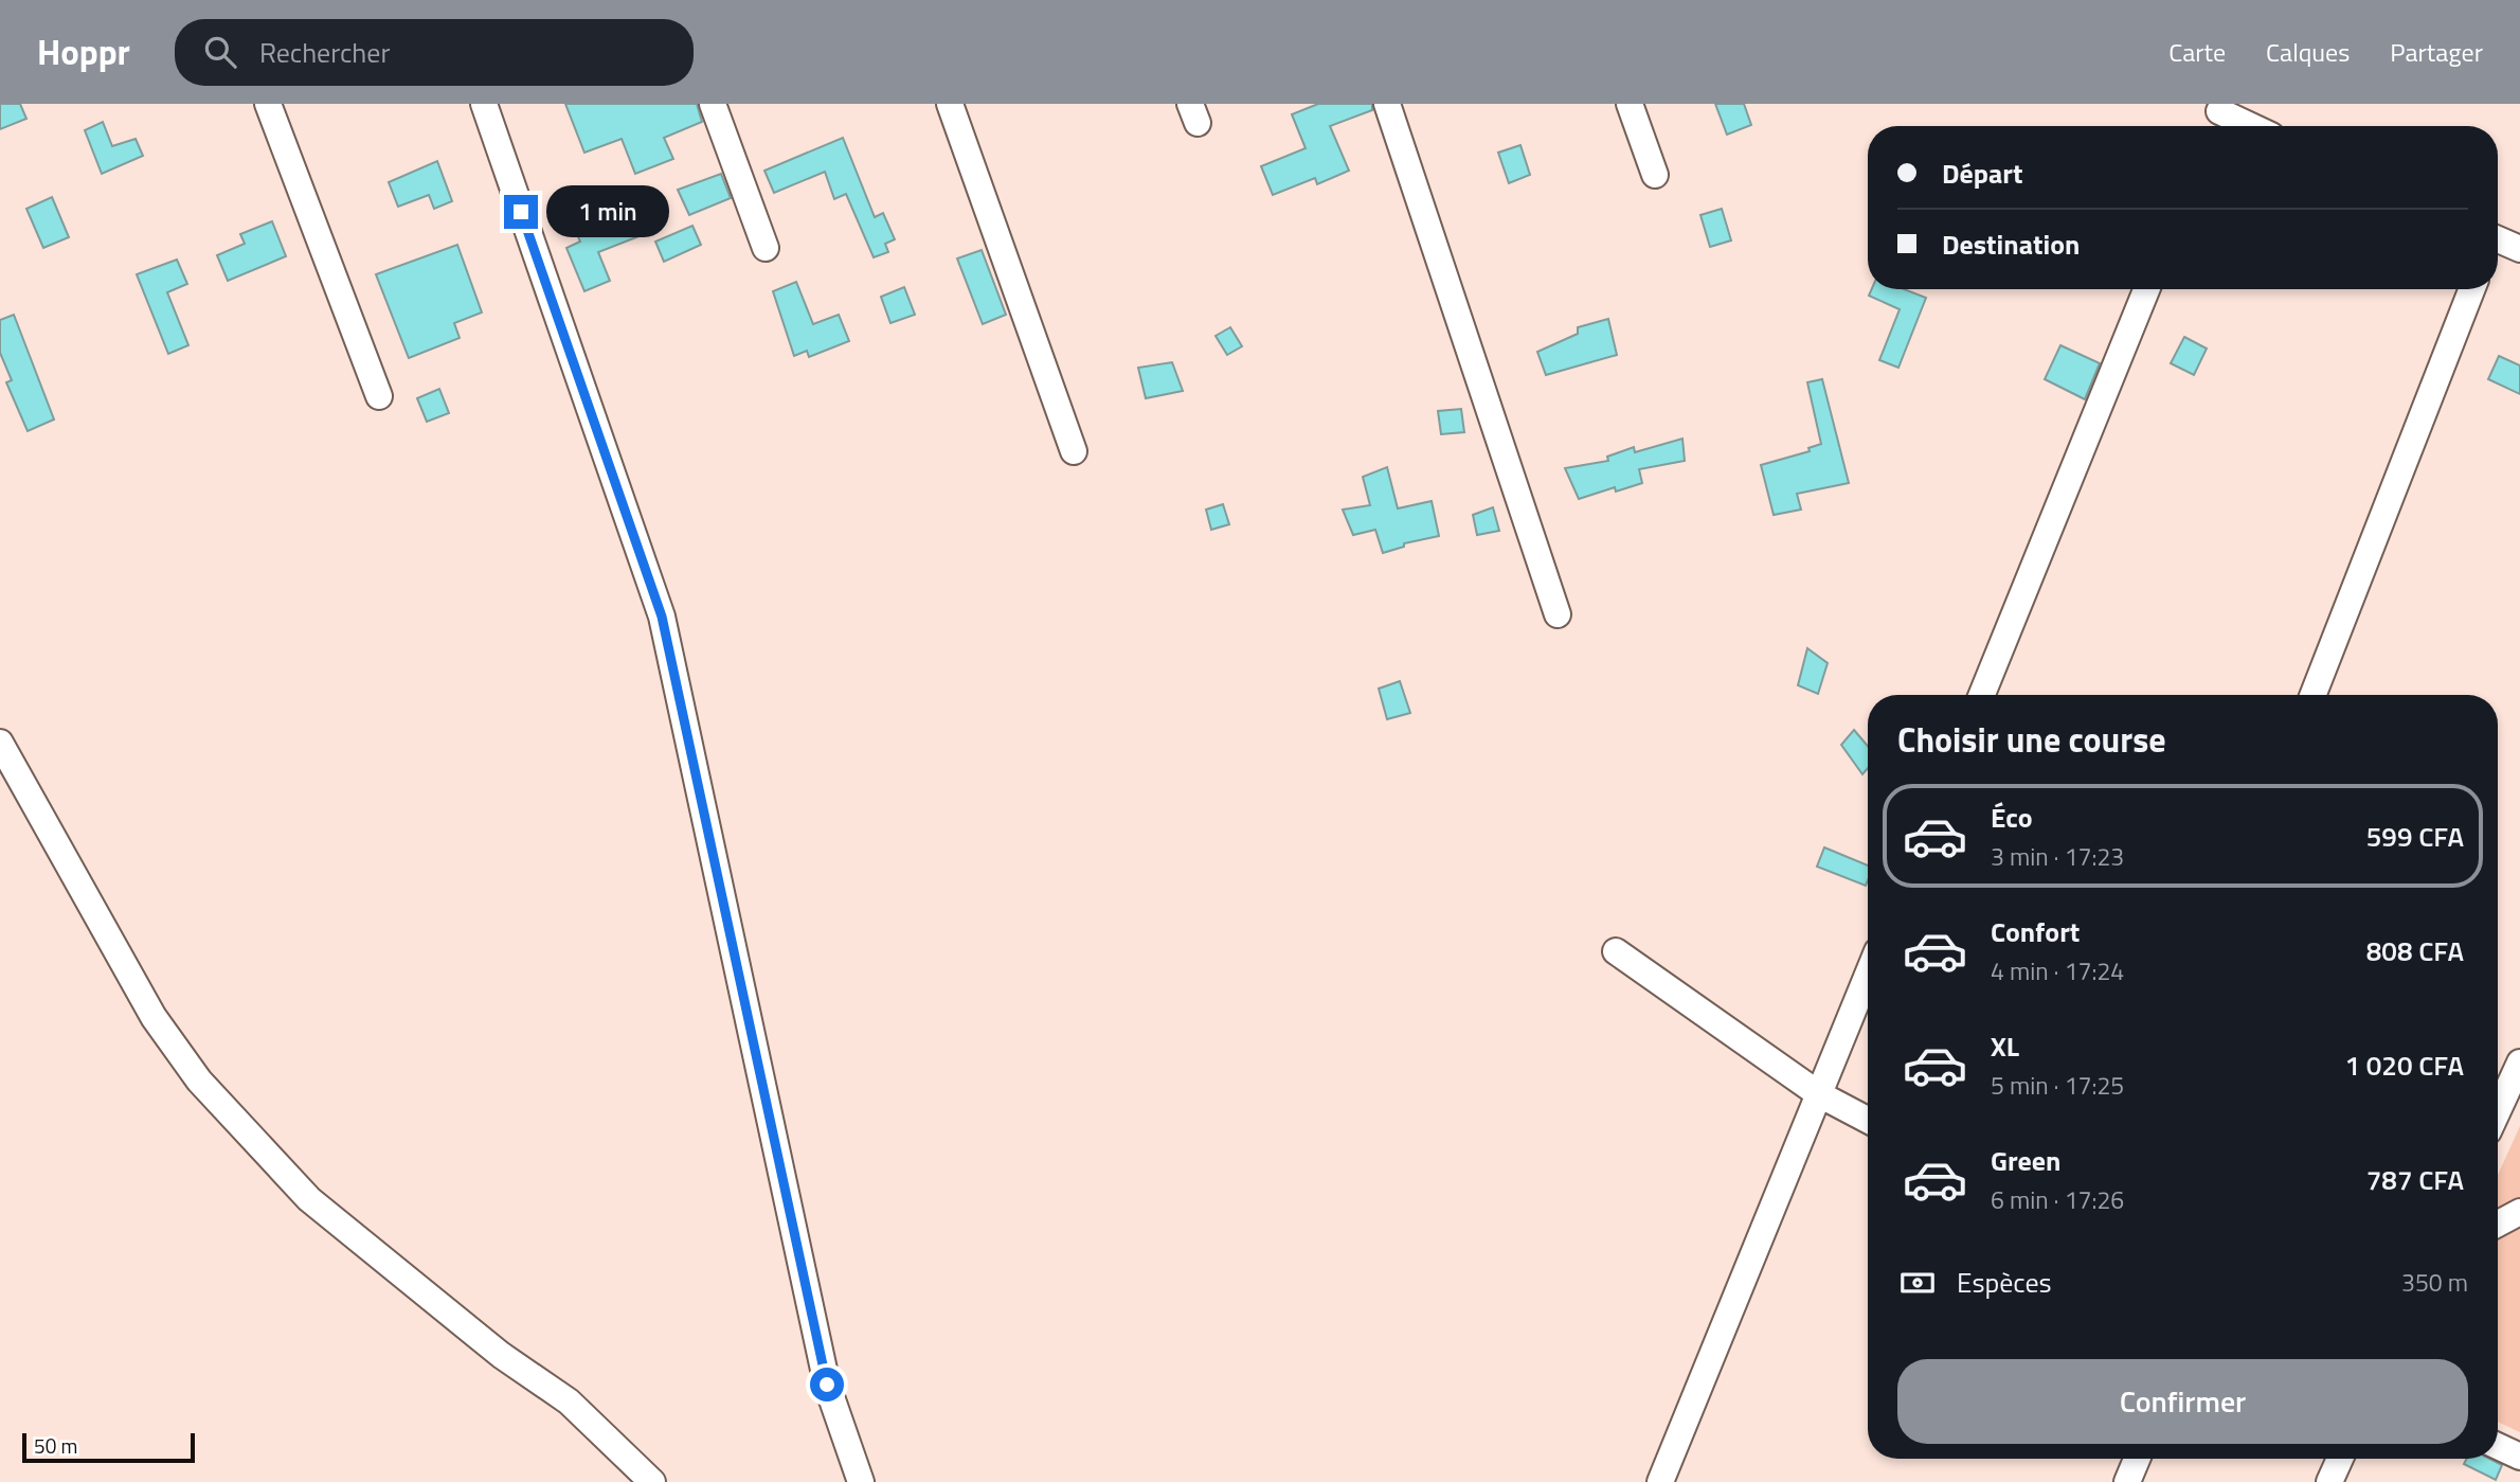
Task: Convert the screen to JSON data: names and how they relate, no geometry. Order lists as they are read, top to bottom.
{
  "scale_bar": "50 m",
  "page": {
    "header": "Hoppr",
    "search": "Rechercher",
    "nav": ["Carte", "Calques", "Partager"],
    "banner": ["Départ", "Destination"],
    "bubble": "1 min",
    "heading": "Choisir une course",
    "list": [
      {
        "name": "Éco",
        "note": "3 min · 17:23",
        "value": "599 CFA"
      },
      {
        "name": "Confort",
        "note": "4 min · 17:24",
        "value": "808 CFA"
      },
      {
        "name": "XL",
        "note": "5 min · 17:25",
        "value": "1 020 CFA"
      },
      {
        "name": "Green",
        "note": "6 min · 17:26",
        "value": "787 CFA"
      }
    ],
    "pay": ["Espèces", "350 m"],
    "buttons": "Confirmer",
    "scale": "50 m"
  }
}
